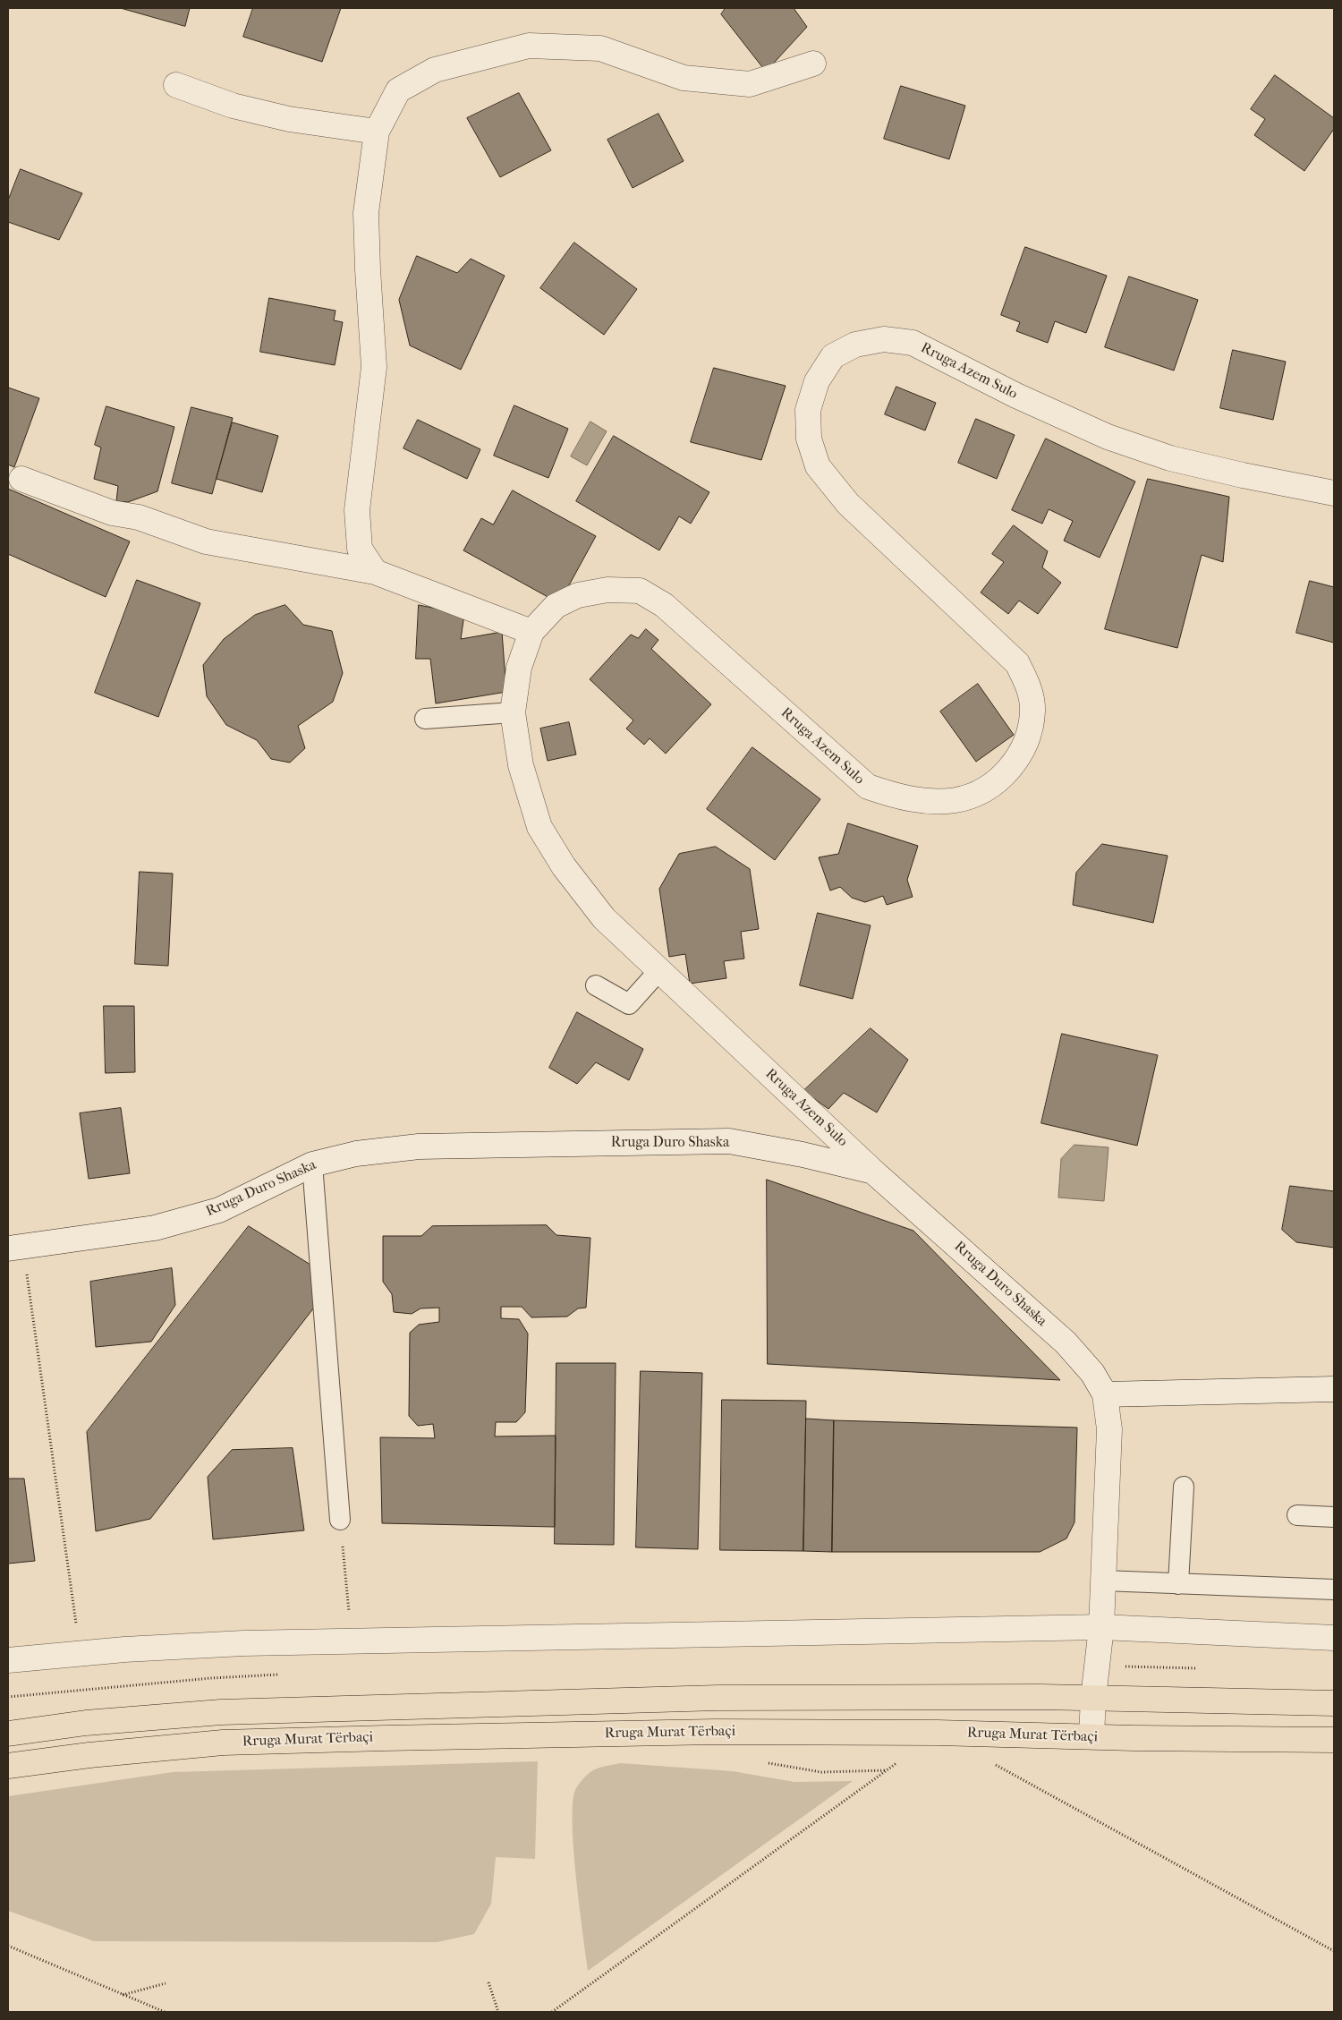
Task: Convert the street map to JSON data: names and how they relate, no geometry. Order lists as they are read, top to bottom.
{
  "streets": {
    "main road": ["Rruga Murat Tërbaçi"],
    "street": ["Rruga Azem Sulo", "Rruga Duro Shaska"]
  },
  "crossings": [
    ["Rruga Azem Sulo", "Rruga Duro Shaska"],
    ["Rruga Duro Shaska", "Rruga Murat Tërbaçi"]
  ]
}
